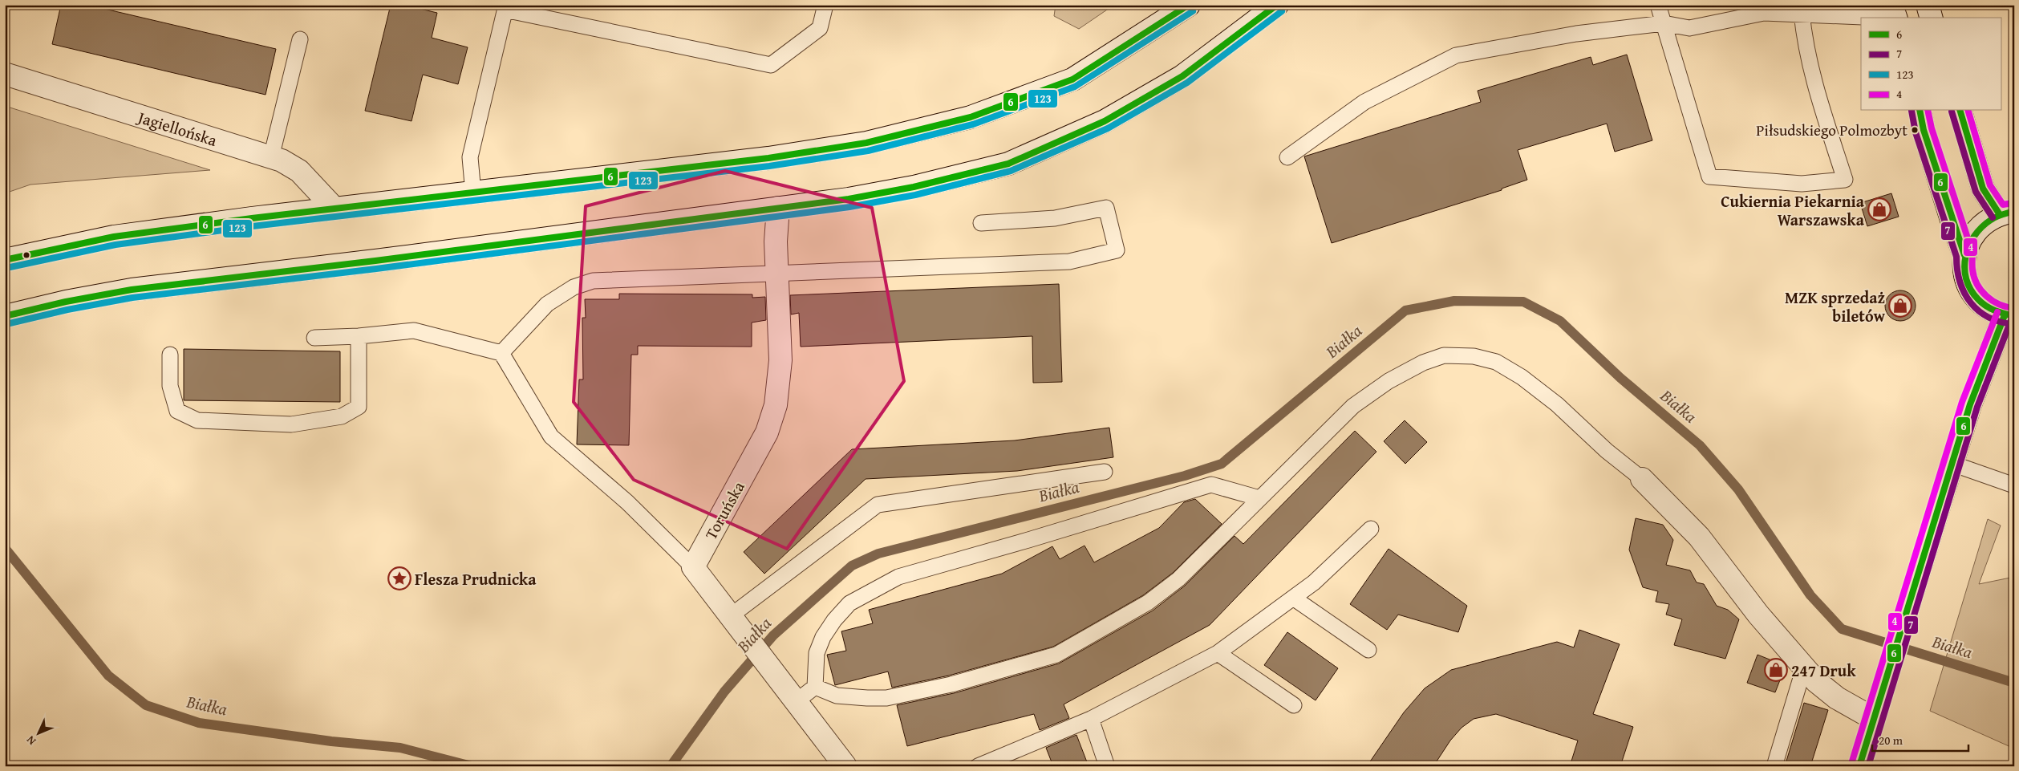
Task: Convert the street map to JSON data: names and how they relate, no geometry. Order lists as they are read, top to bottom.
{
  "streets": {
    "main road": ["Jagiellońska", "Toruńska"]
  },
  "water": ["Białka"],
  "places": {
    "other": ["Piłsudskiego Polmozbyt"],
    "shop": ["Cukiernia Piekarnia Warszawska", "MZK sprzedaż biletów", "247 Druk"],
    "place": ["Flesza Prudnicka"]
  },
  "lines": [
    "transit line 6",
    "transit line 123",
    "transit line 7",
    "transit line 4"
  ],
  "legend": [
    "6",
    "7",
    "123",
    "4"
  ],
  "scale_bar": "20 m",
  "north": "bottom left"
}
